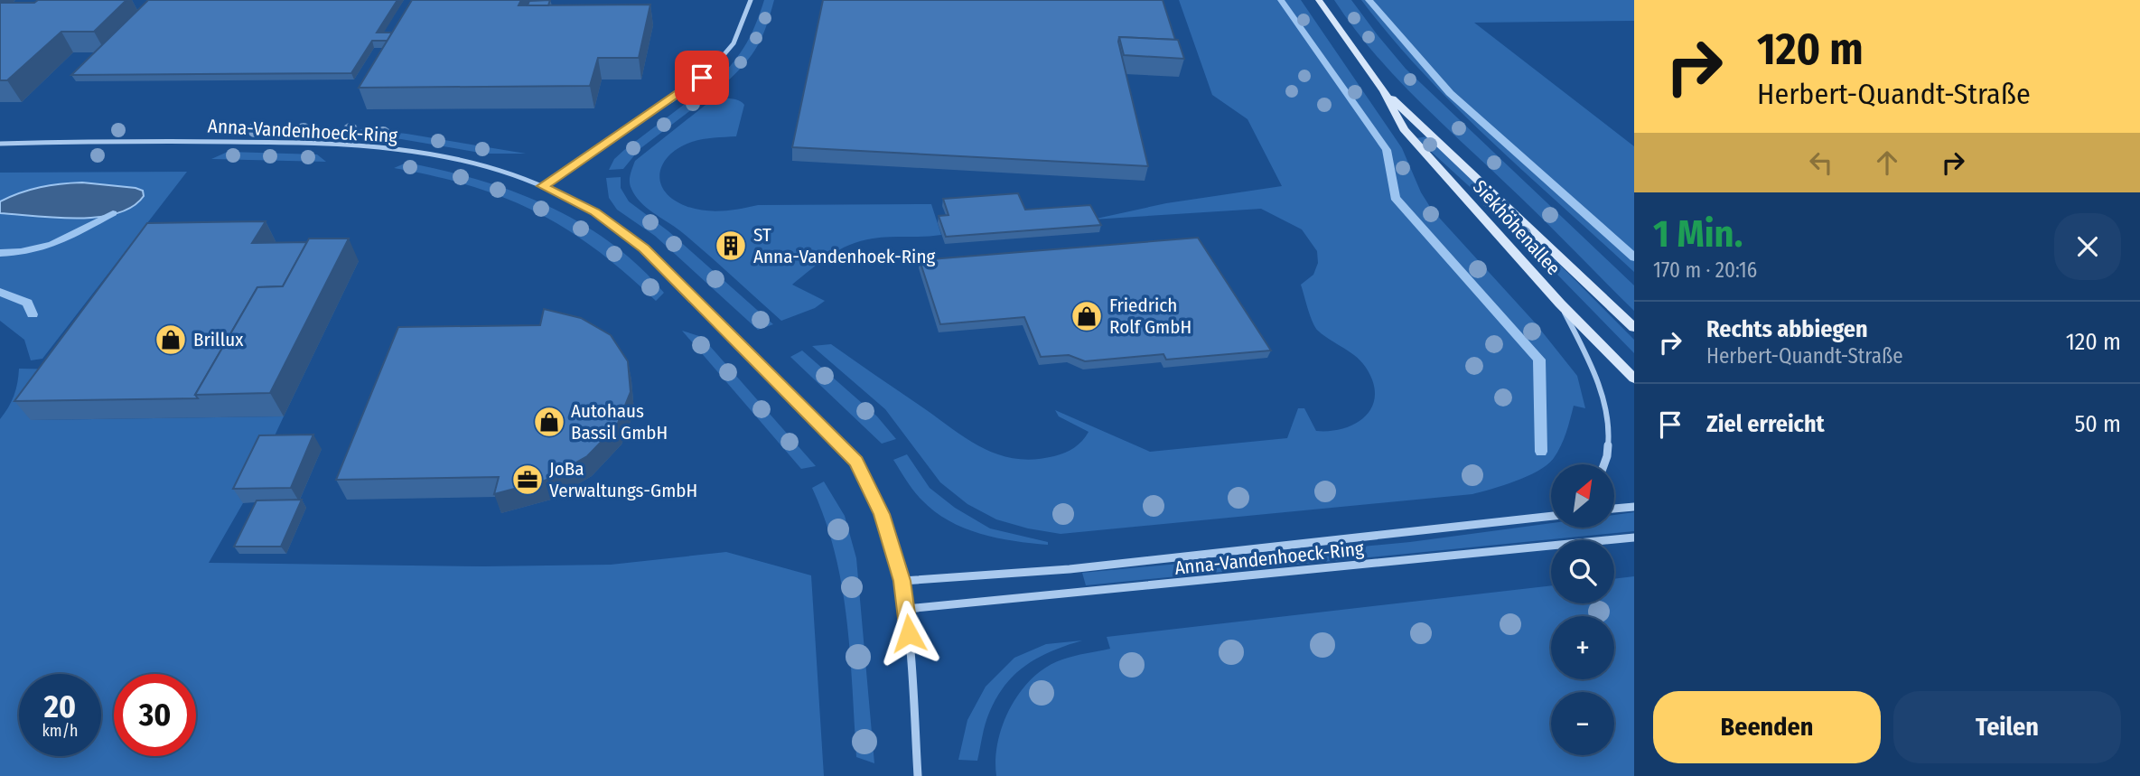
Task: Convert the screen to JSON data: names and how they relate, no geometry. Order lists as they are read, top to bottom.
{
  "streets": {
    "main road": ["Siekhöhenallee"],
    "street": ["Anna-Vandenhoeck-Ring"]
  },
  "places": {
    "building": ["ST Anna-Vandenhoek-Ring"],
    "shop": ["Friedrich Rolf GmbH", "Brillux", "Autohaus Bassil GmbH"],
    "office": ["JoBa Verwaltungs-GmbH"]
  },
  "north": "top right",
  "page": {
    "turn": ["120 m", "Herbert-Quandt-Straße"],
    "heading": ["1 Min.", "170 m · 20:16"],
    "list": [
      {
        "name": "Rechts abbiegen",
        "note": "Herbert-Quandt-Straße",
        "value": "120 m"
      },
      {
        "name": "Ziel erreicht",
        "value": "50 m"
      }
    ],
    "map_buttons": ["+", "−"],
    "speed": "20 km/h",
    "limit": "30",
    "buttons": ["Beenden", "Teilen"]
  }
}
